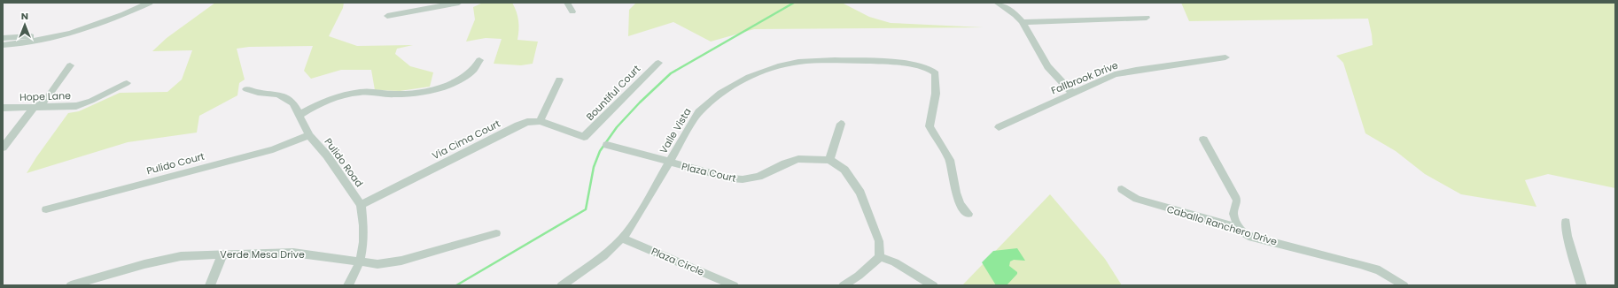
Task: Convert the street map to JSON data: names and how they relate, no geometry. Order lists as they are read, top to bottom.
{
  "streets": {
    "street": [
      "Fallbrook Drive",
      "Bountiful Court",
      "Hope Lane",
      "Valle Vista",
      "Via Cima Court",
      "Pulido Road",
      "Pulido Court",
      "Plaza Court",
      "Caballo Ranchero Drive",
      "Verde Mesa Drive",
      "Plaza Circle"
    ]
  },
  "crossings": [
    ["Bountiful Court", "Via Cima Court"],
    ["Valle Vista", "Plaza Court"],
    ["Valle Vista", "Plaza Circle"],
    ["Via Cima Court", "Pulido Road"],
    ["Pulido Road", "Pulido Court"],
    ["Pulido Road", "Verde Mesa Drive"]
  ],
  "north": "top"
}
